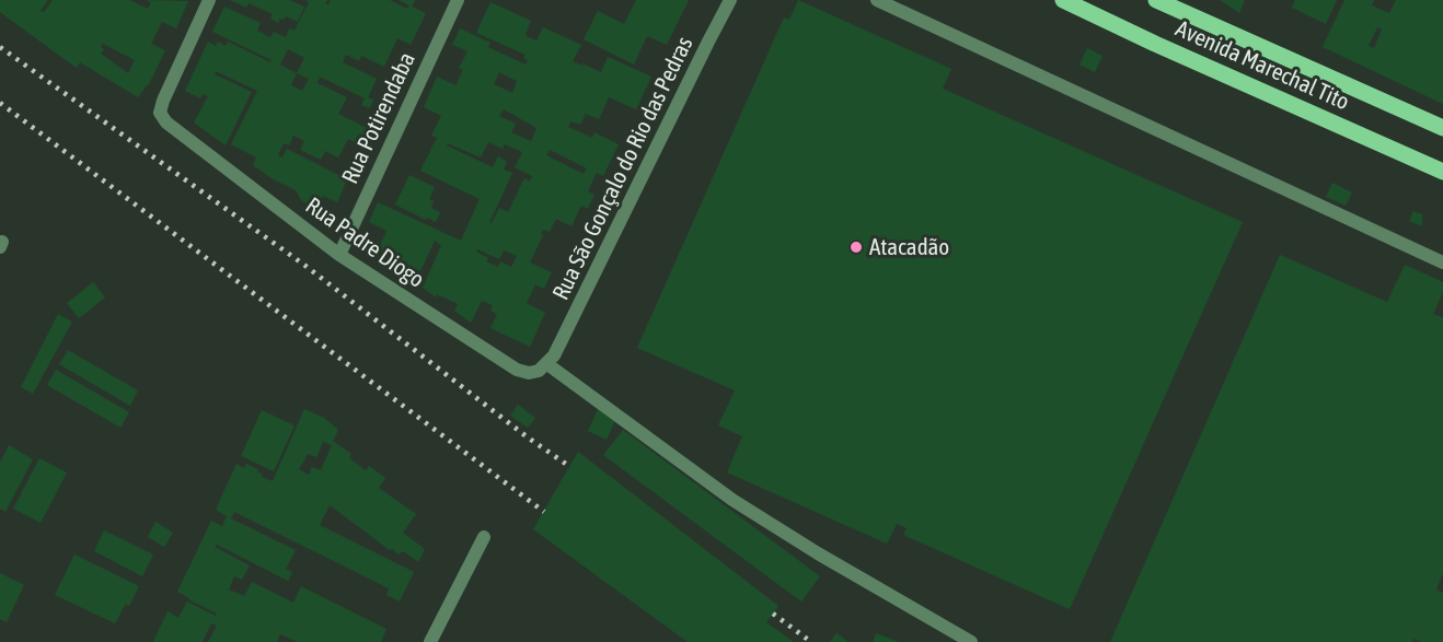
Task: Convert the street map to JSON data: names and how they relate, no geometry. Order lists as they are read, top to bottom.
{
  "streets": {
    "main road": ["Avenida Marechal Tito"],
    "street": ["Rua Potirendaba", "Rua São Gonçalo do Rio das Pedras", "Rua Padre Diogo"]
  },
  "crossings": [
    ["Rua Potirendaba", "Rua Padre Diogo"],
    ["Rua São Gonçalo do Rio das Pedras", "Rua Padre Diogo"]
  ],
  "places": ["Atacadão"]
}
